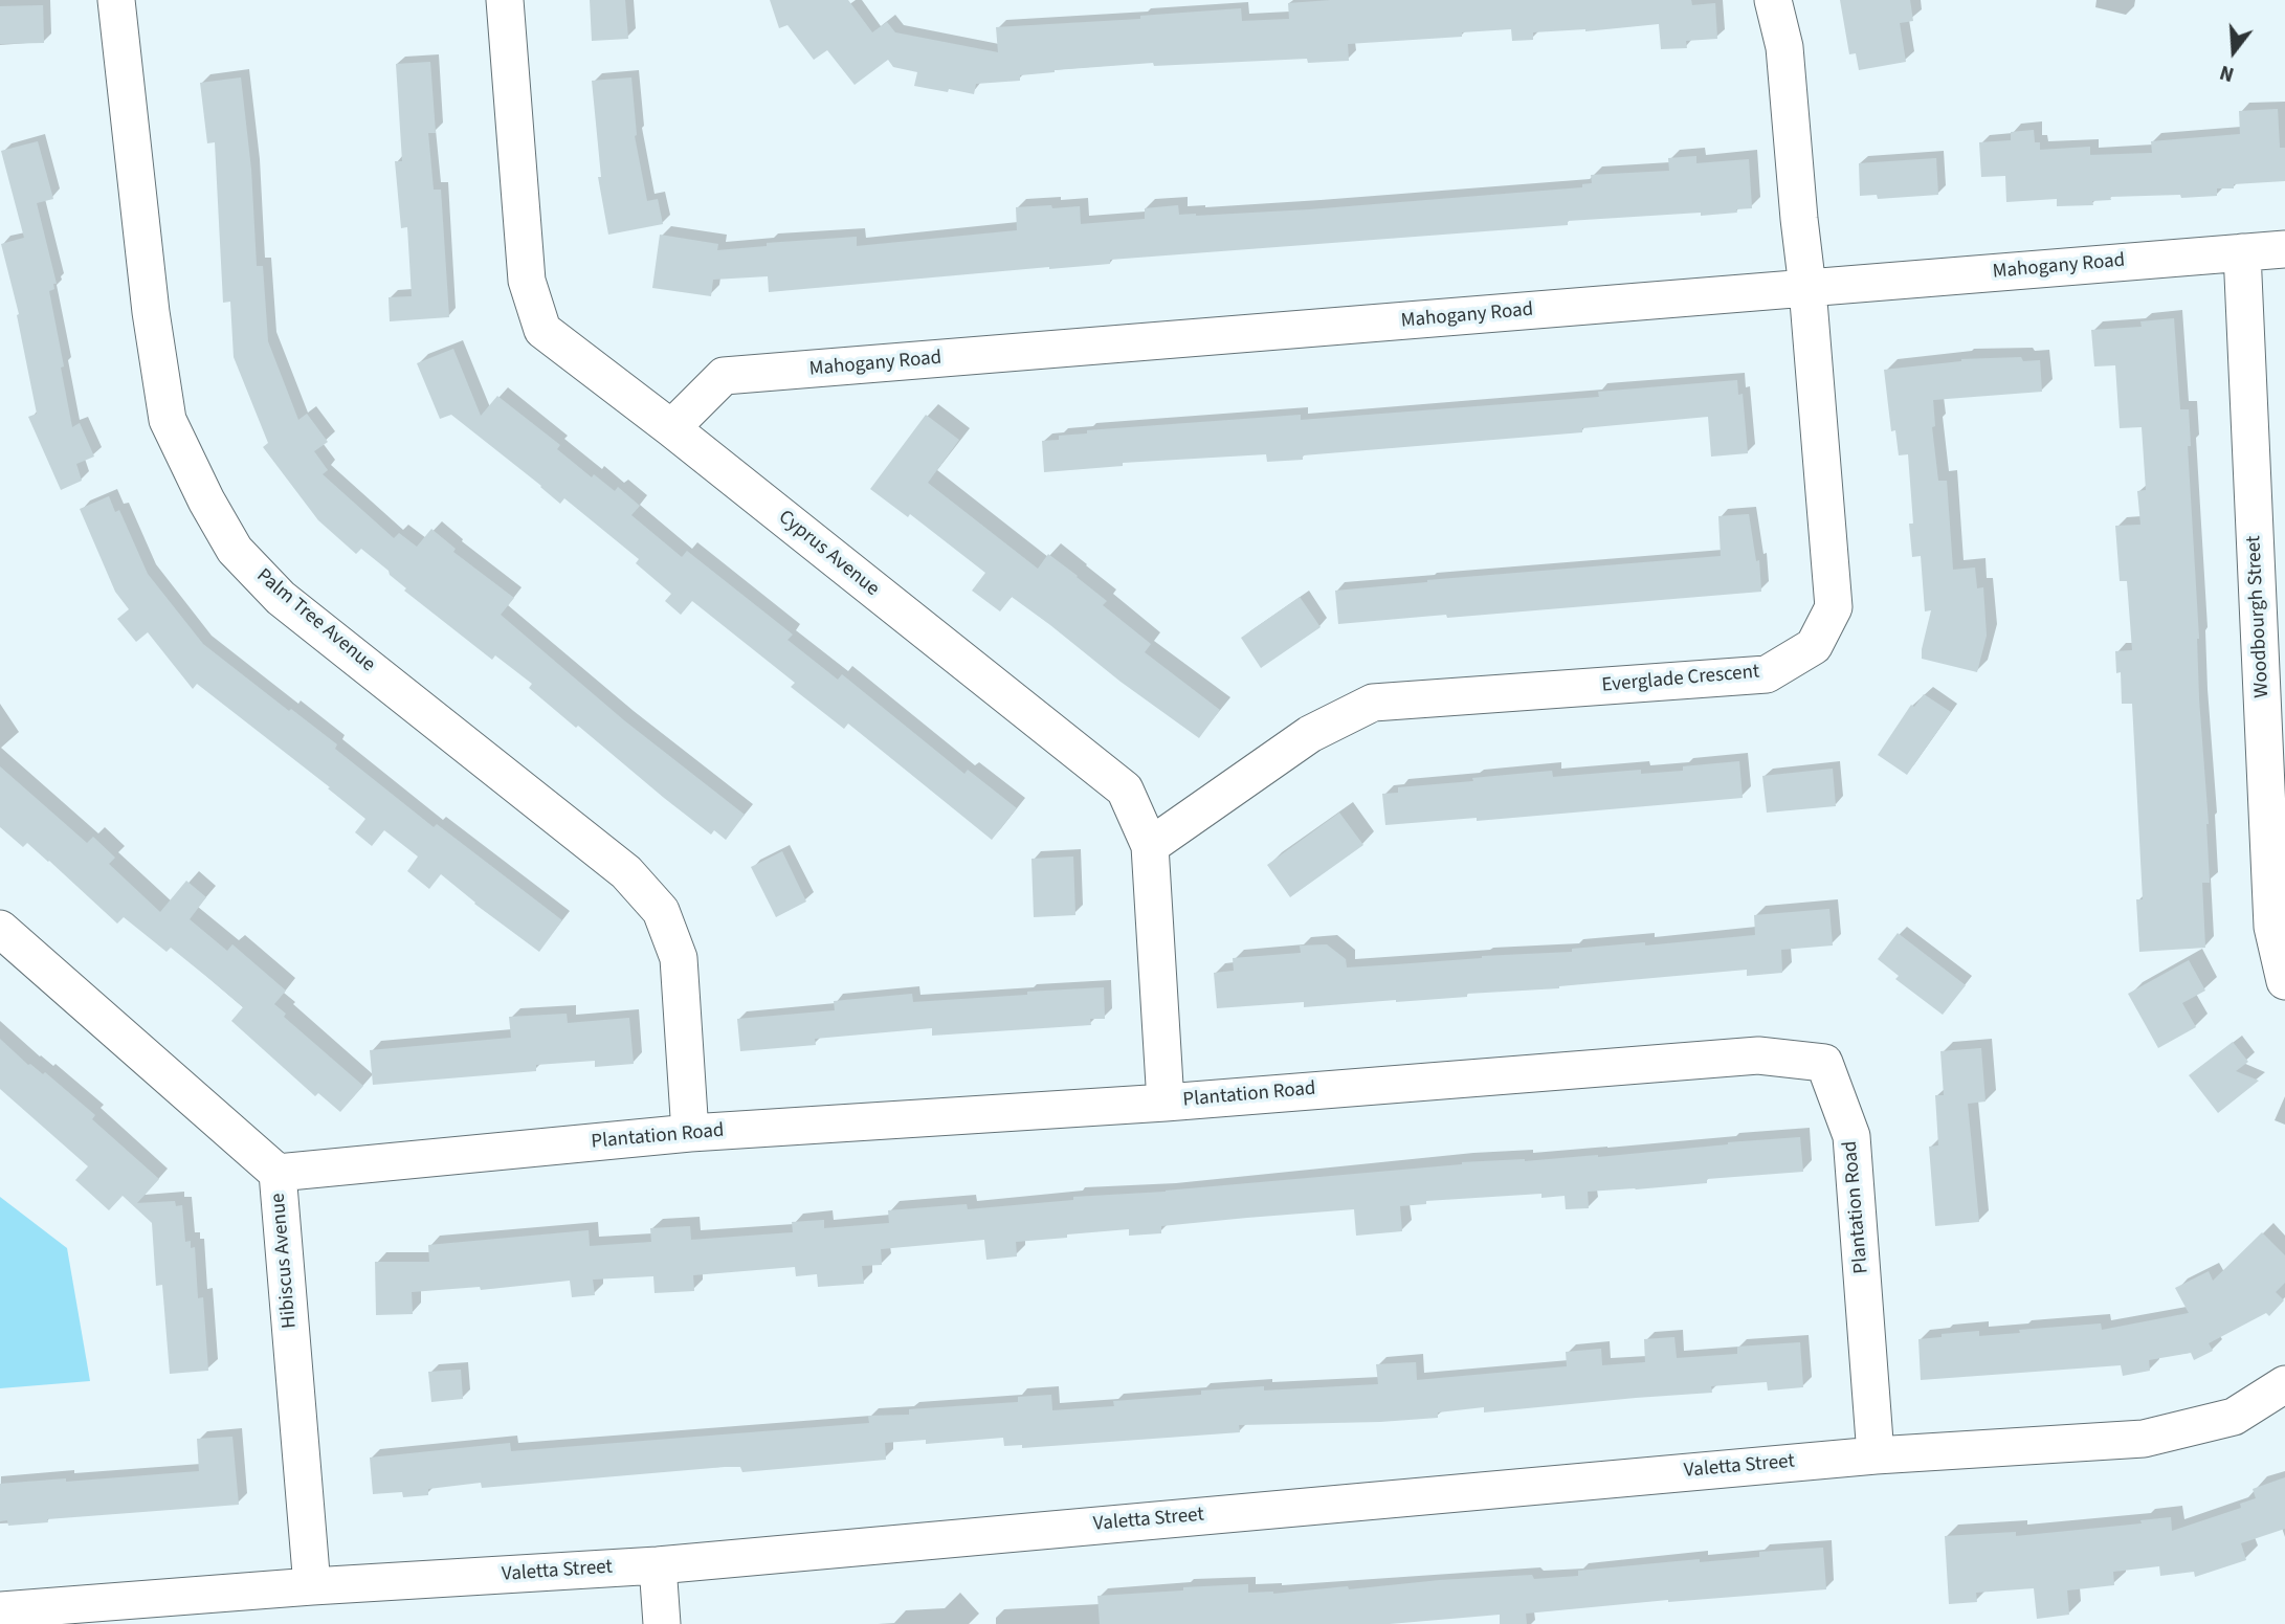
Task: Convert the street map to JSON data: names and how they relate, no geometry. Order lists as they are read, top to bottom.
{
  "streets": {
    "street": [
      "Mahogany Road",
      "Cyprus Avenue",
      "Woodbourgh Street",
      "Palm Tree Avenue",
      "Everglade Crescent",
      "Plantation Road",
      "Hibiscus Avenue",
      "Valetta Street"
    ]
  },
  "crossings": [
    ["Mahogany Road", "Cyprus Avenue"],
    ["Mahogany Road", "Woodbourgh Street"],
    ["Mahogany Road", "Everglade Crescent"],
    ["Cyprus Avenue", "Everglade Crescent"],
    ["Cyprus Avenue", "Plantation Road"],
    ["Palm Tree Avenue", "Plantation Road"],
    ["Plantation Road", "Hibiscus Avenue"],
    ["Plantation Road", "Valetta Street"],
    ["Hibiscus Avenue", "Valetta Street"]
  ],
  "north": "bottom"
}
